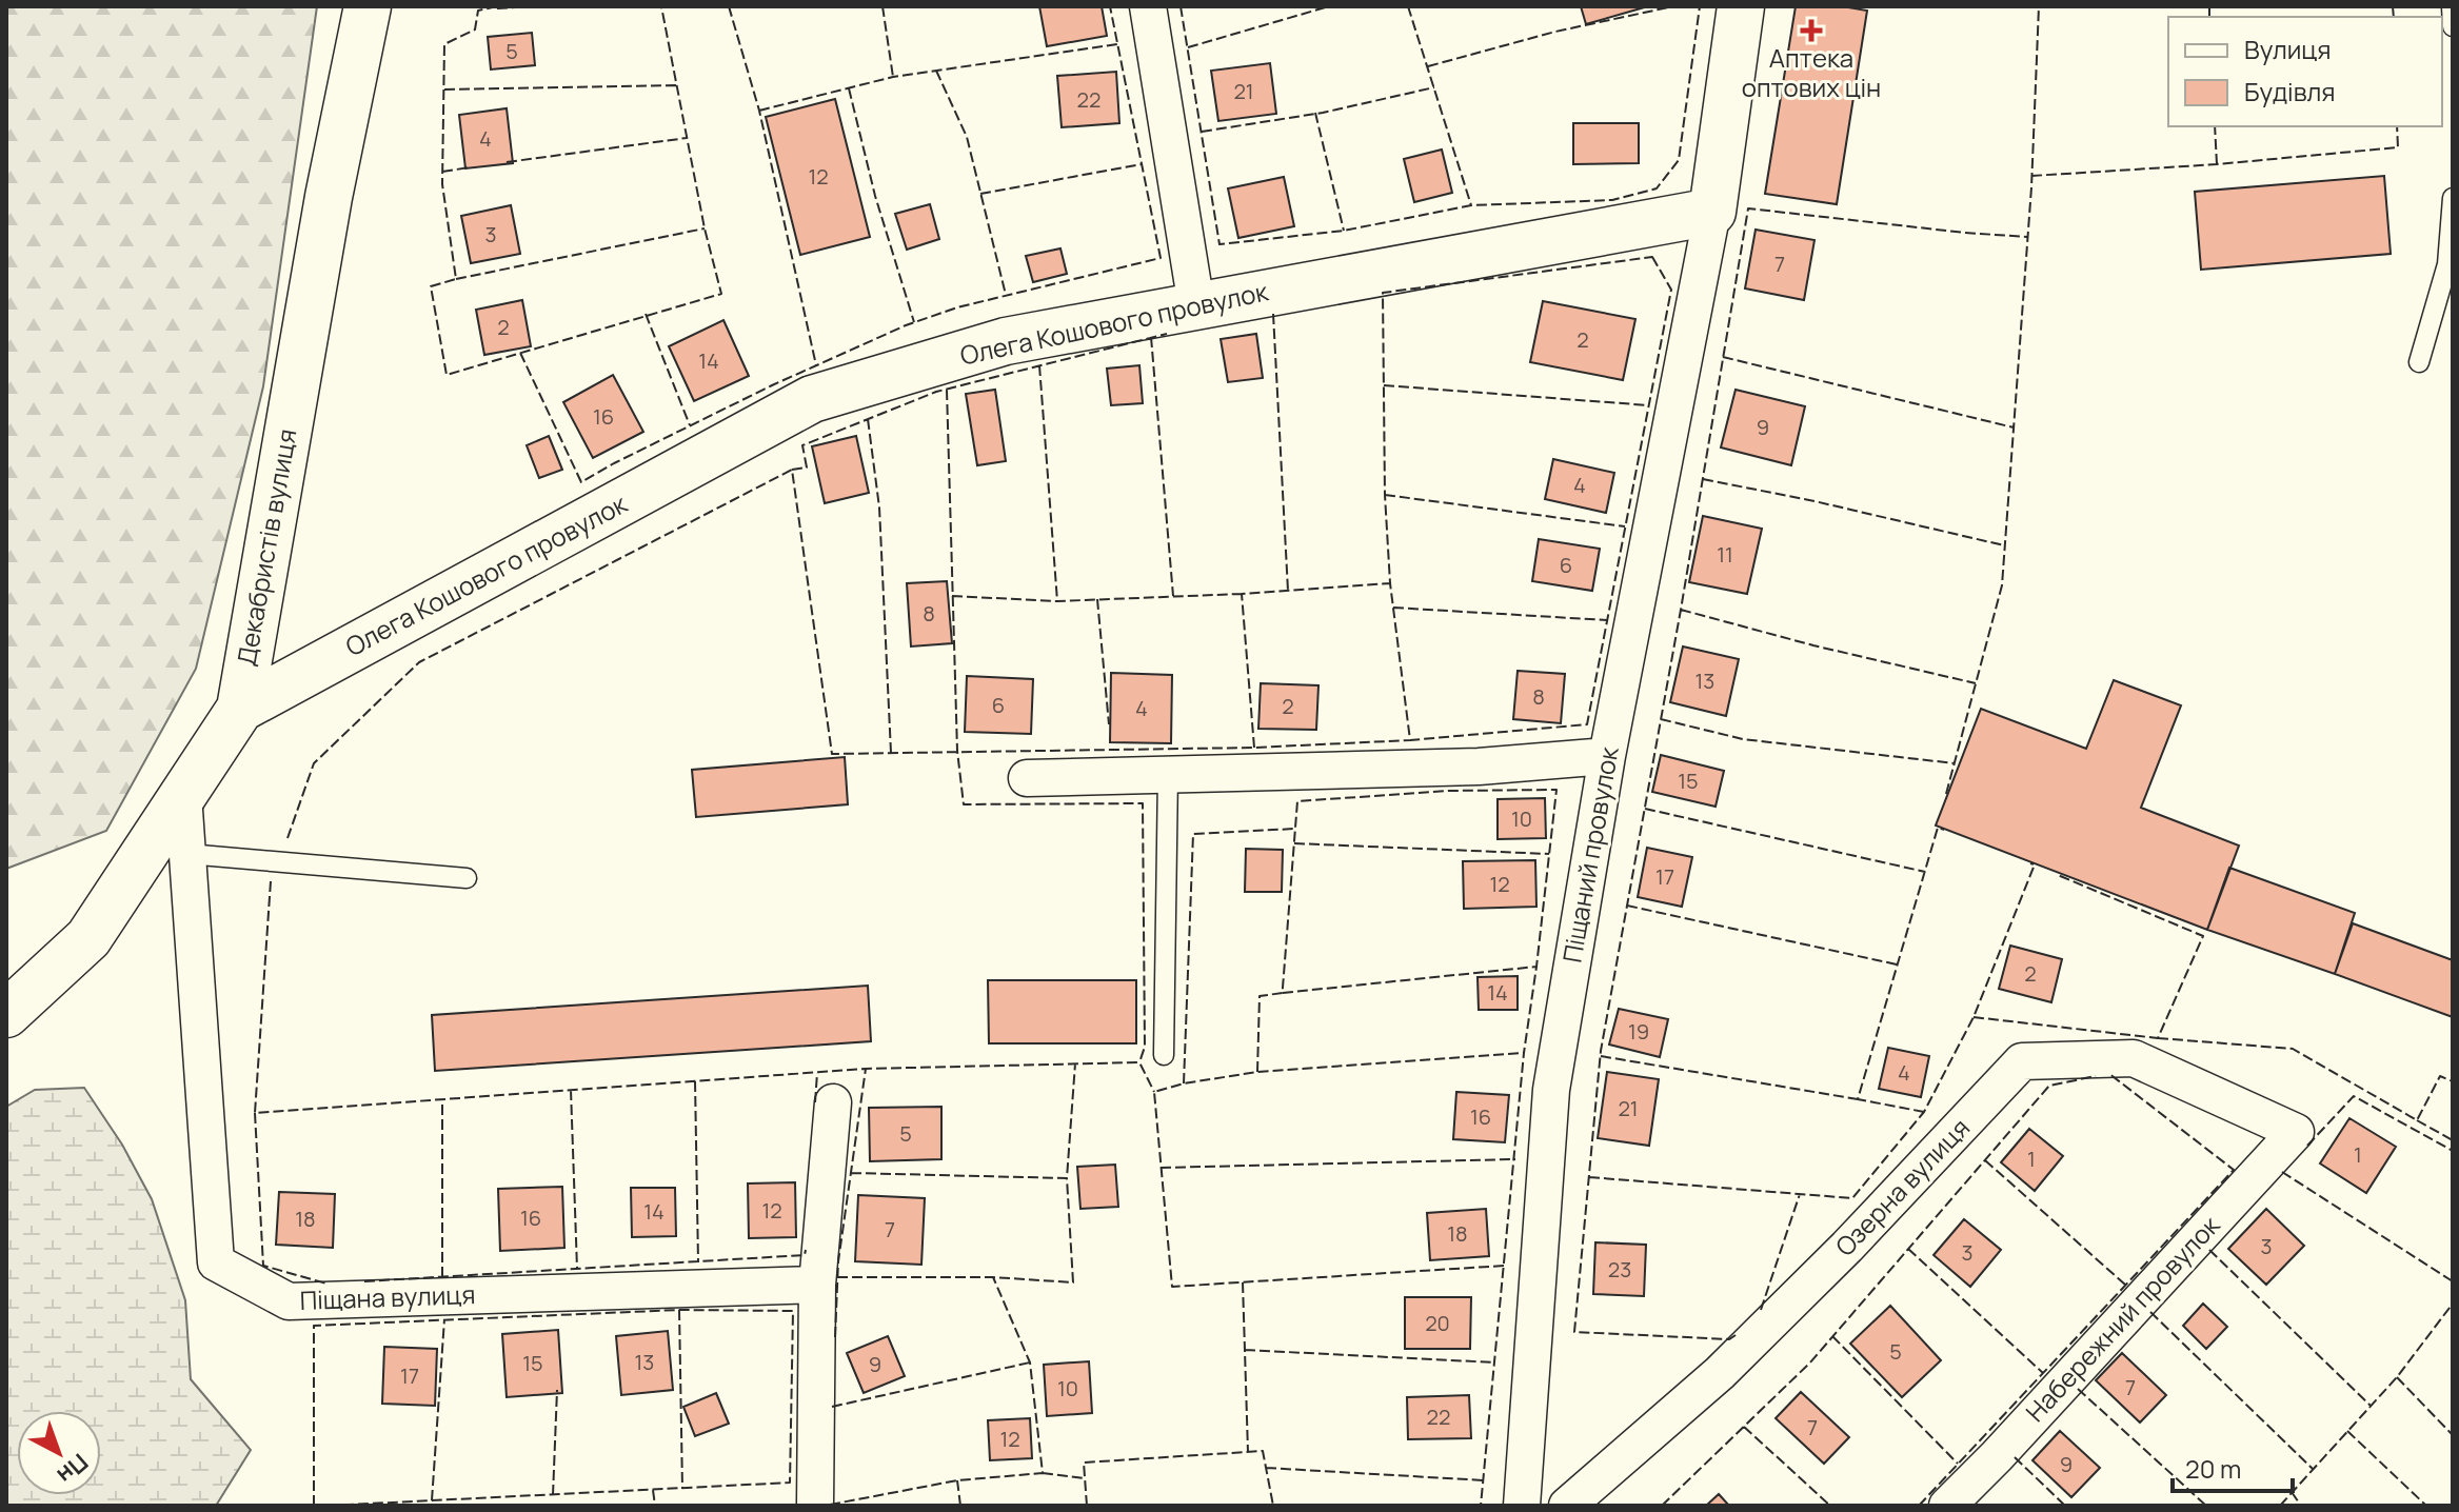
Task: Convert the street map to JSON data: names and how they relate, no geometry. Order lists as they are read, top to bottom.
{
  "streets": {
    "street": [
      "Олега Кошового провулок",
      "Декабристів вулиця",
      "Піщаний провулок",
      "Озерна вулиця",
      "Піщана вулиця",
      "Набережний провулок"
    ]
  },
  "crossings": [
    ["Олега Кошового провулок", "Декабристів вулиця"],
    ["Олега Кошового провулок", "Піщаний провулок"],
    ["Декабристів вулиця", "Піщана вулиця"],
    ["Озерна вулиця", "Набережний провулок"]
  ],
  "places": {
    "health": ["Аптека оптових цін"]
  },
  "house_numbers": [
    "5",
    "21",
    "22",
    "4",
    "12",
    "3",
    "7",
    "2",
    "2",
    "14",
    "16",
    "9",
    "4",
    "11",
    "6",
    "8",
    "13",
    "8",
    "6",
    "2",
    "4",
    "15",
    "10",
    "17",
    "12",
    "2",
    "14",
    "19",
    "4",
    "21",
    "16",
    "5",
    "1",
    "1",
    "12",
    "14",
    "16",
    "18",
    "7",
    "18",
    "3",
    "3",
    "23",
    "20",
    "5",
    "13",
    "15",
    "9",
    "17",
    "7",
    "10",
    "22",
    "7",
    "12",
    "9"
  ],
  "legend": ["Вулиця", "Будівля"],
  "scale_bar": "20 m",
  "north": "bottom right"
}
